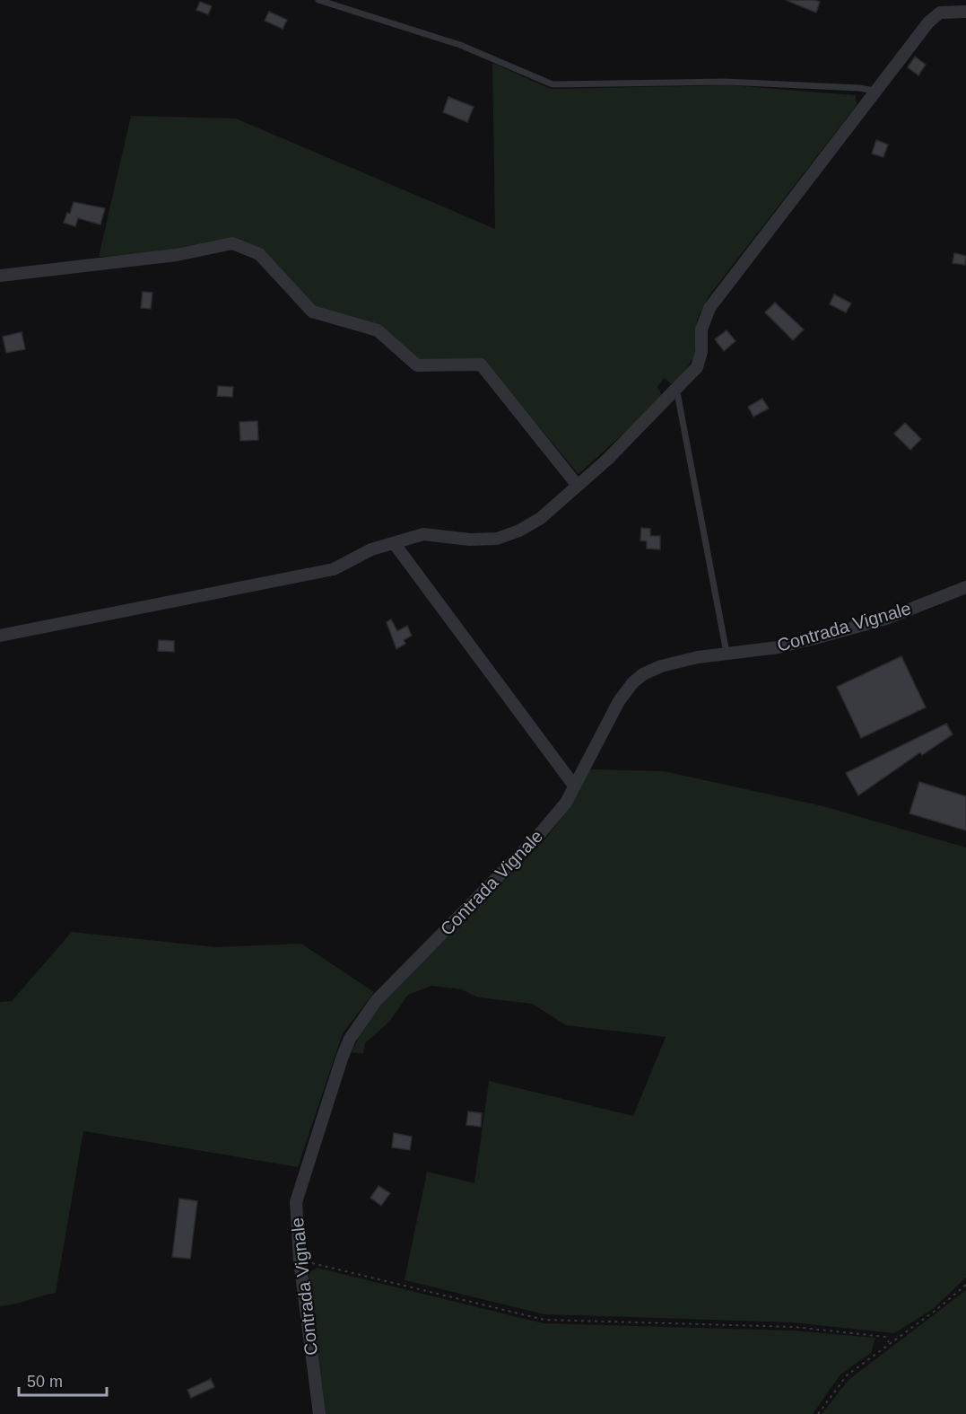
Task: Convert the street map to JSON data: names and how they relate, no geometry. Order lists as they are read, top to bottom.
{
  "streets": {
    "street": ["Contrada Vignale"]
  },
  "scale_bar": "50 m"
}
